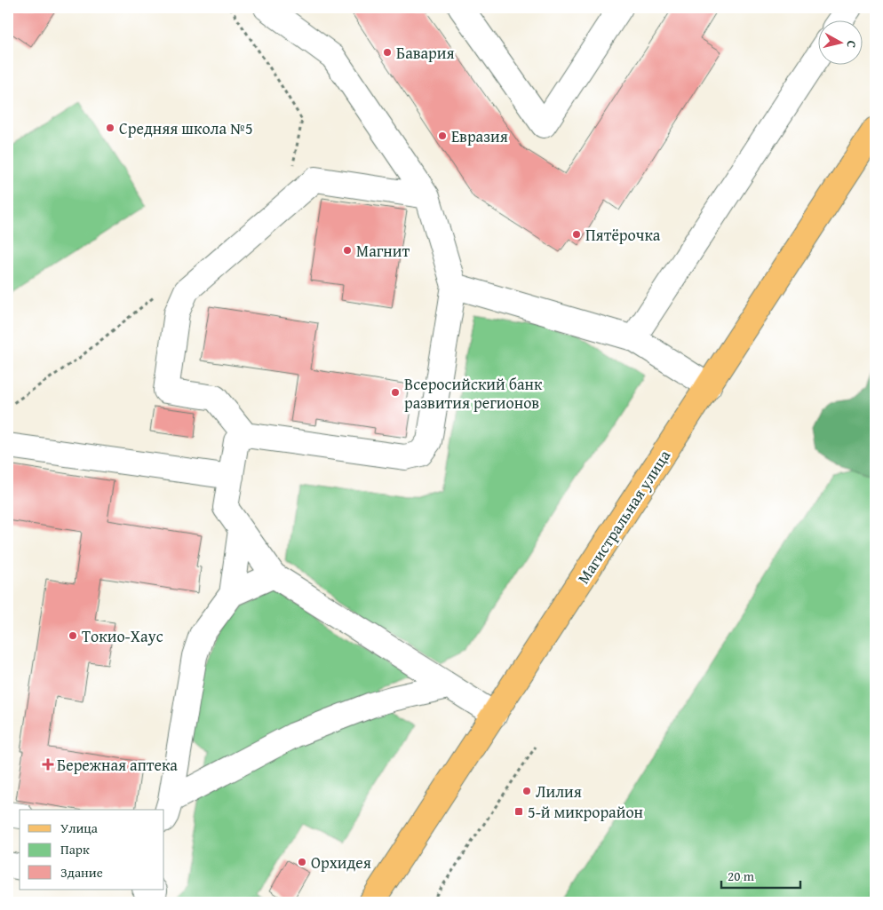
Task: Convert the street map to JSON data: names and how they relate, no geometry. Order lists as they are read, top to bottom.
{
  "streets": {
    "main road": ["Магистральная улица"]
  },
  "places": {
    "other": [
      "Бавария",
      "Средняя школа №5",
      "Евразия",
      "Пятёрочка",
      "Магнит",
      "Всеросийский банк развития регионов",
      "Токио-Хаус",
      "Лилия",
      "Орхидея"
    ],
    "health": ["Бережная аптека"],
    "transit": ["5-й микрорайон"]
  },
  "legend": ["Улица", "Парк", "Здание"],
  "scale_bar": "20 m",
  "north": "right"
}
